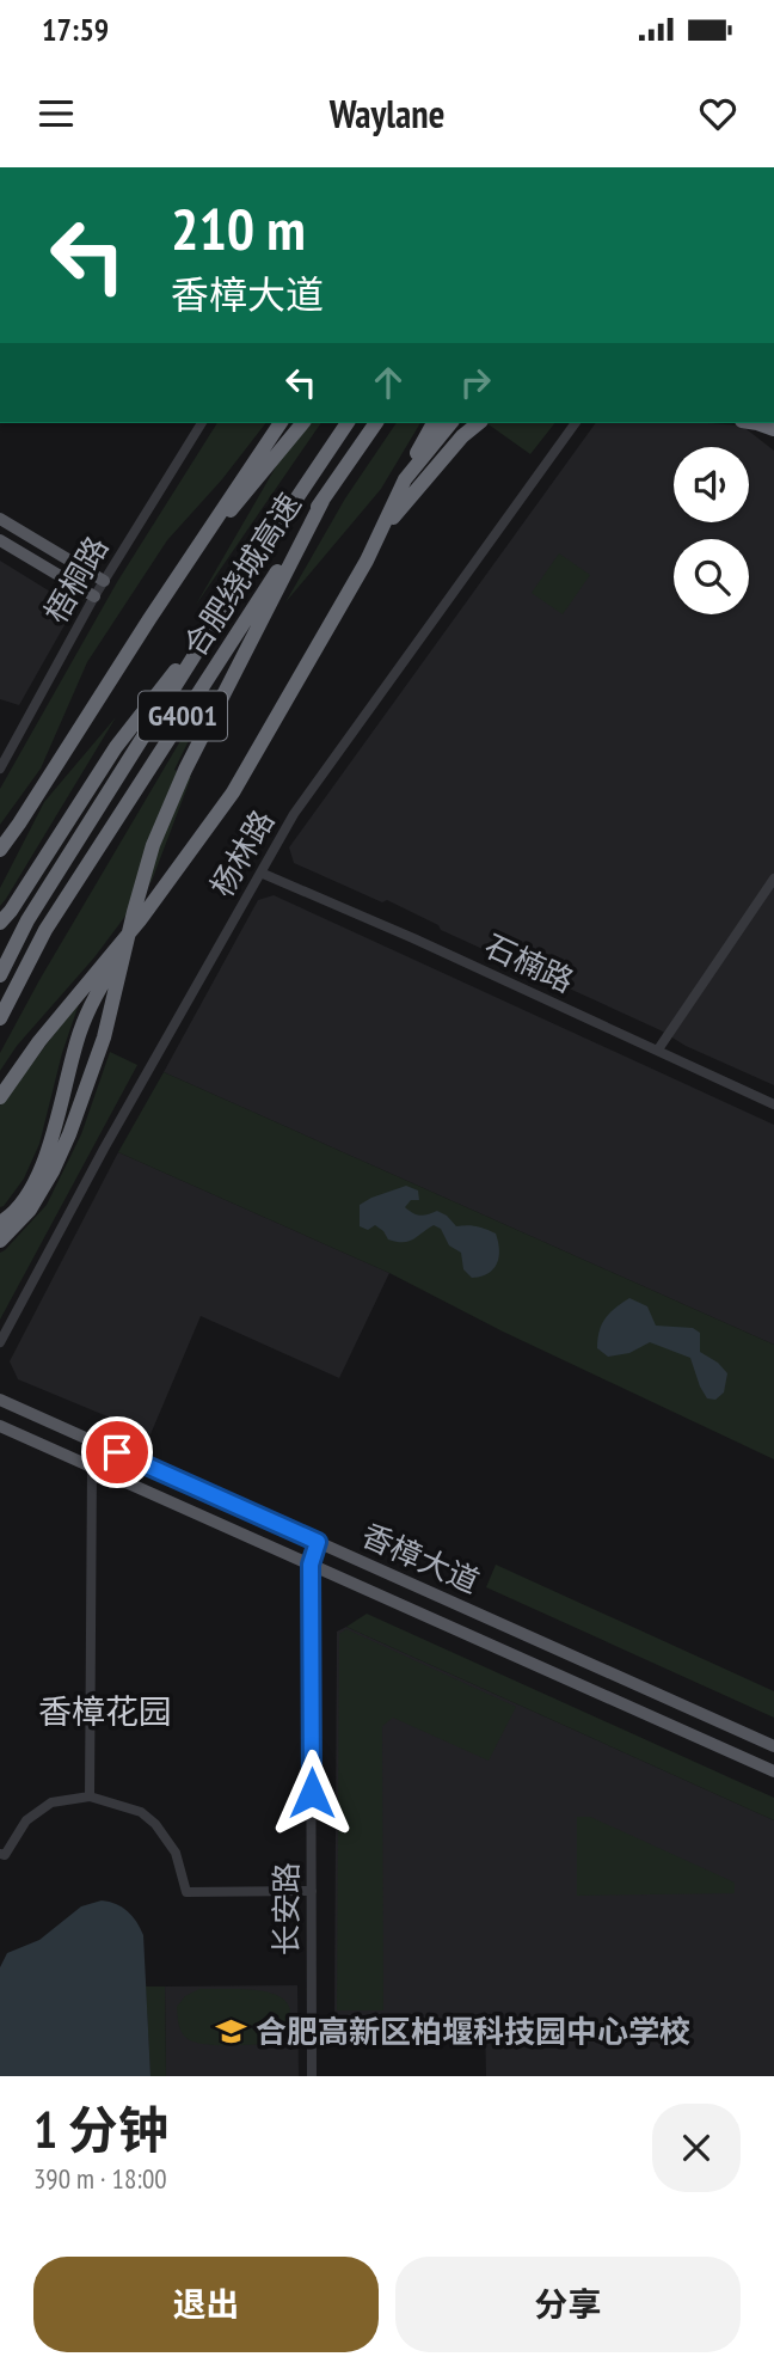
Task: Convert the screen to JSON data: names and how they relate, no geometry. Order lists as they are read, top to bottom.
{
  "streets": {
    "highway": ["合肥绕城高速", "G4001"],
    "main road": ["香樟大道"],
    "street": [
      "梧桐路",
      "杨林路",
      "石楠路",
      "长安路"
    ]
  },
  "crossings": [
    ["杨林路", "石楠路"],
    ["香樟大道", "长安路"]
  ],
  "districts": ["香樟花园"],
  "places": {
    "school or university": ["合肥高新区柏堰科技园中心学校"]
  },
  "page": {
    "status": "17:59",
    "header": "Waylane",
    "turn": ["210 m", "香樟大道"],
    "heading": ["1 分钟", "390 m · 18:00"],
    "buttons": ["退出", "分享"]
  }
}
